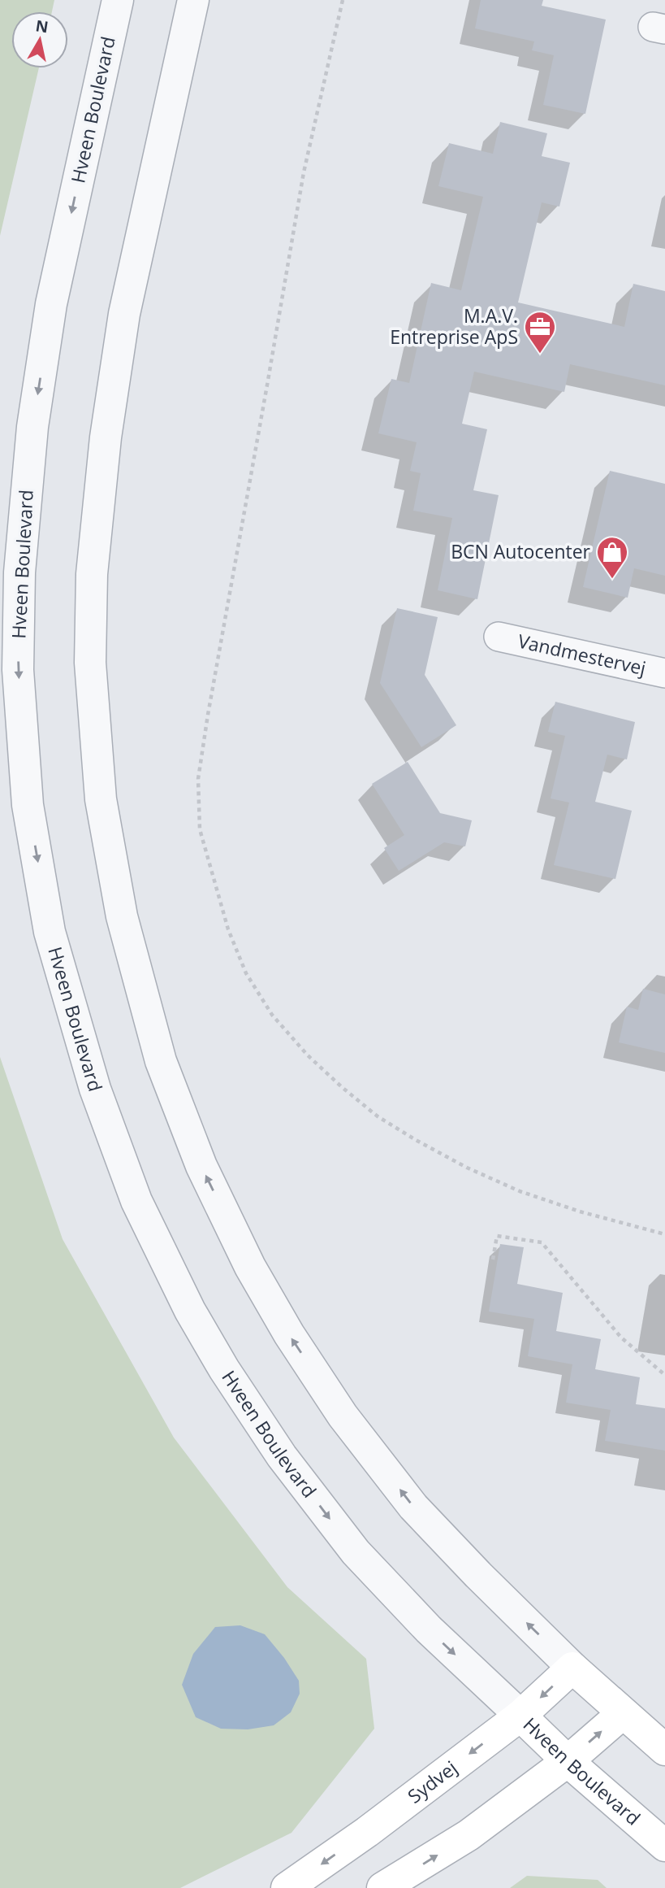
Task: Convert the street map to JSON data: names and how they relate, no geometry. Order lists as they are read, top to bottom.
{
  "streets": {
    "main road": ["Hveen Boulevard", "Sydvej"],
    "street": ["Vandmestervej"]
  },
  "crossings": [
    ["Hveen Boulevard", "Sydvej"]
  ],
  "places": {
    "office": ["M.A.V. Entreprise ApS"],
    "shop": ["BCN Autocenter"]
  },
  "north": "top"
}
